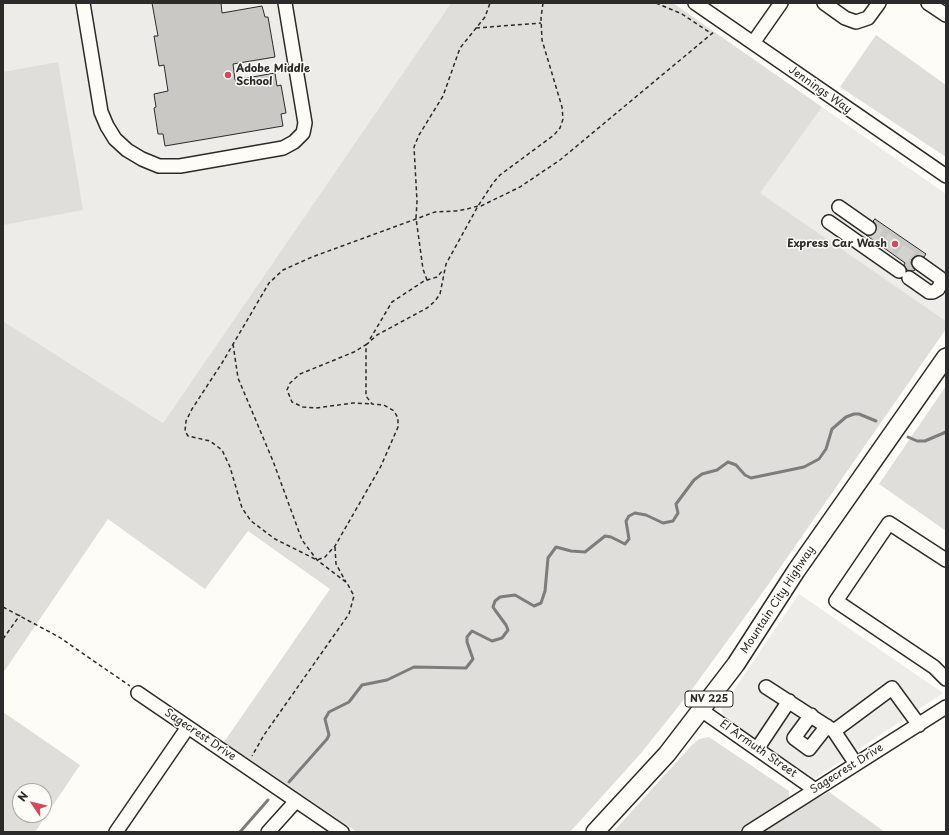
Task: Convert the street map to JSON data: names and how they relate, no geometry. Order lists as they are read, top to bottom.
{
  "streets": {
    "main road": ["Mountain City Highway", "NV 225"],
    "street": ["Jennings Way", "Sagecrest Drive", "El Armuth Street"]
  },
  "crossings": [
    ["Mountain City Highway", "El Armuth Street"],
    ["Sagecrest Drive", "El Armuth Street"]
  ],
  "places": ["Adobe Middle School", "Express Car Wash"],
  "north": "top left"
}
